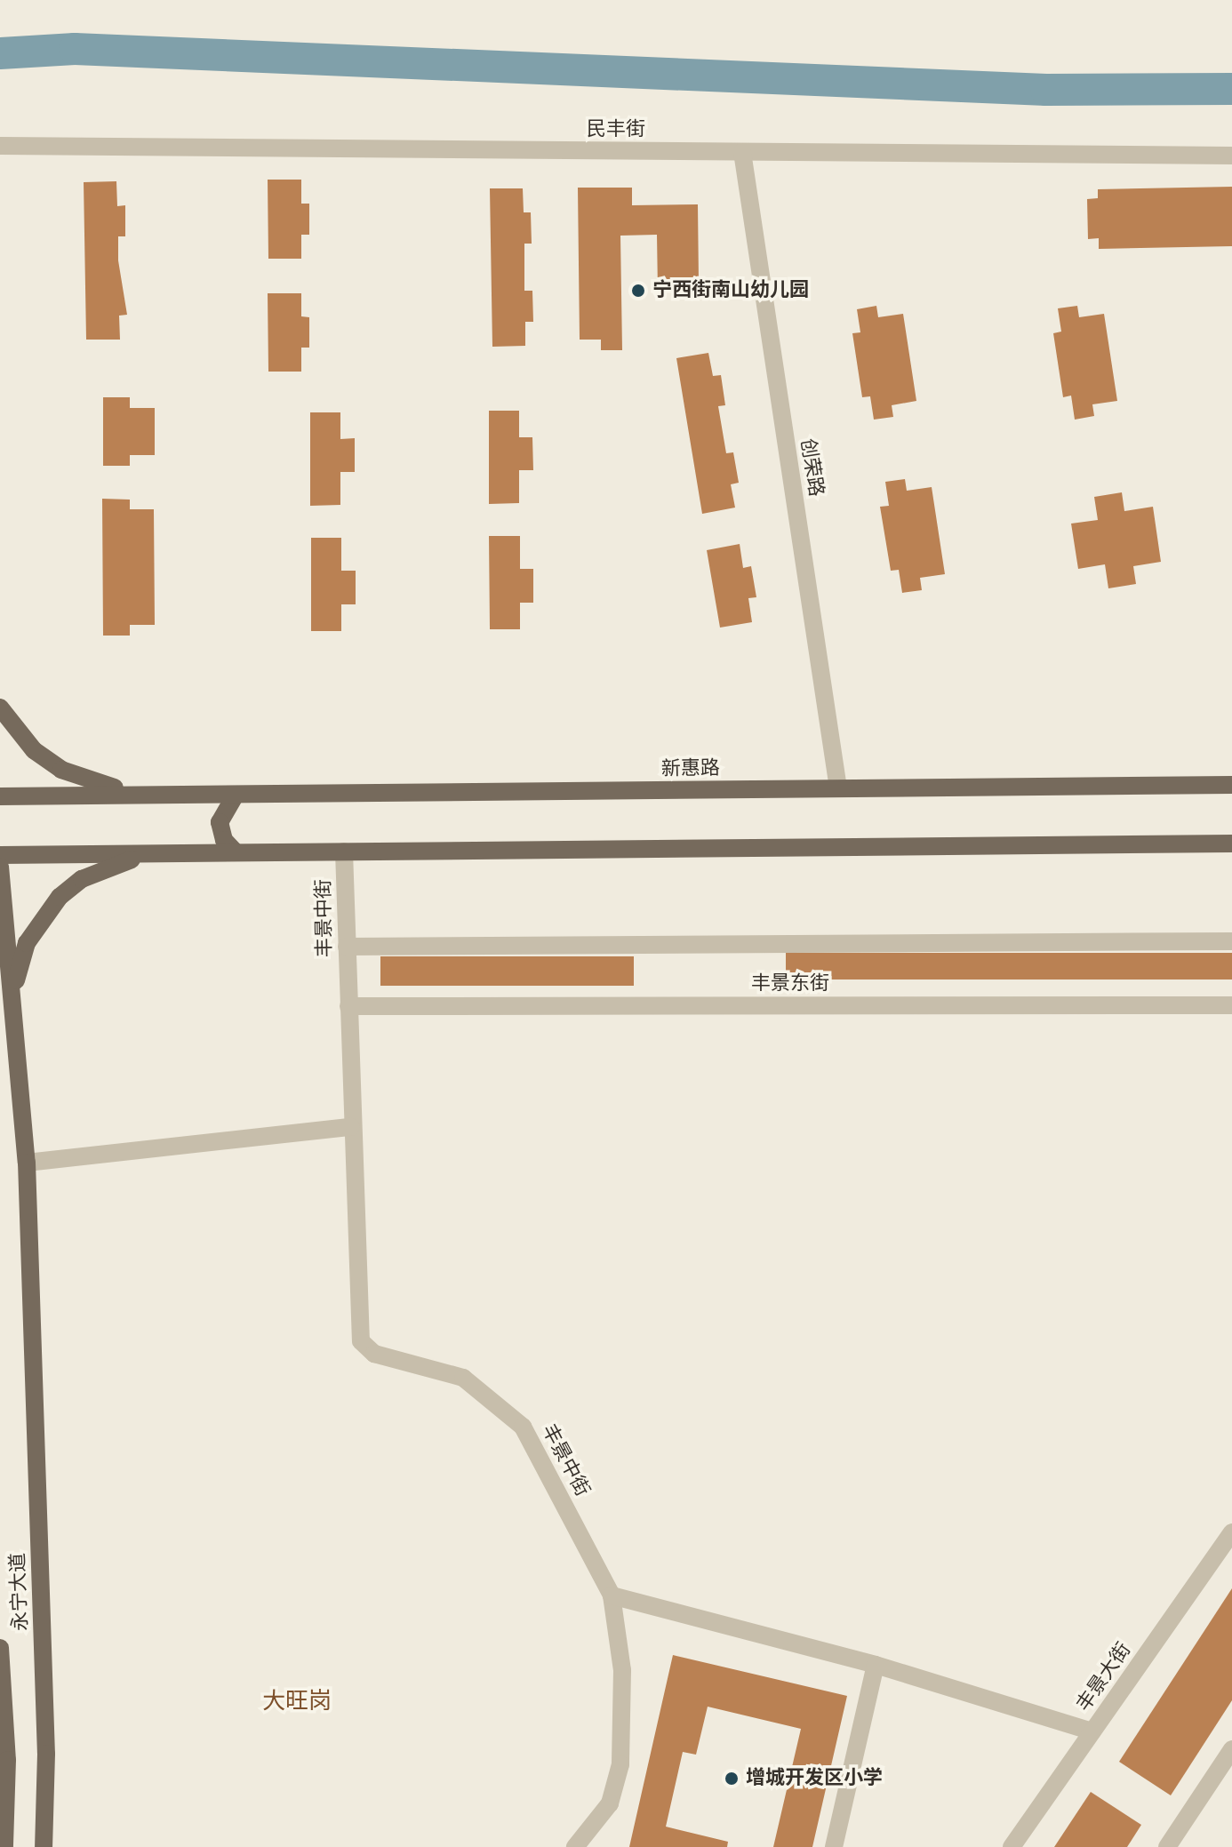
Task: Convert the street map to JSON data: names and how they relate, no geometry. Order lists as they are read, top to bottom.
{
  "streets": {
    "main road": ["新惠路", "永宁大道"],
    "street": [
      "民丰街",
      "创荣路",
      "丰景中街",
      "丰景东街",
      "丰景大街"
    ]
  },
  "crossings": [
    ["民丰街", "创荣路"],
    ["创荣路", "新惠路"],
    ["丰景中街", "丰景东街"]
  ],
  "districts": ["大旺岗"],
  "places": ["宁西街南山幼儿园", "增城开发区小学"]
}
